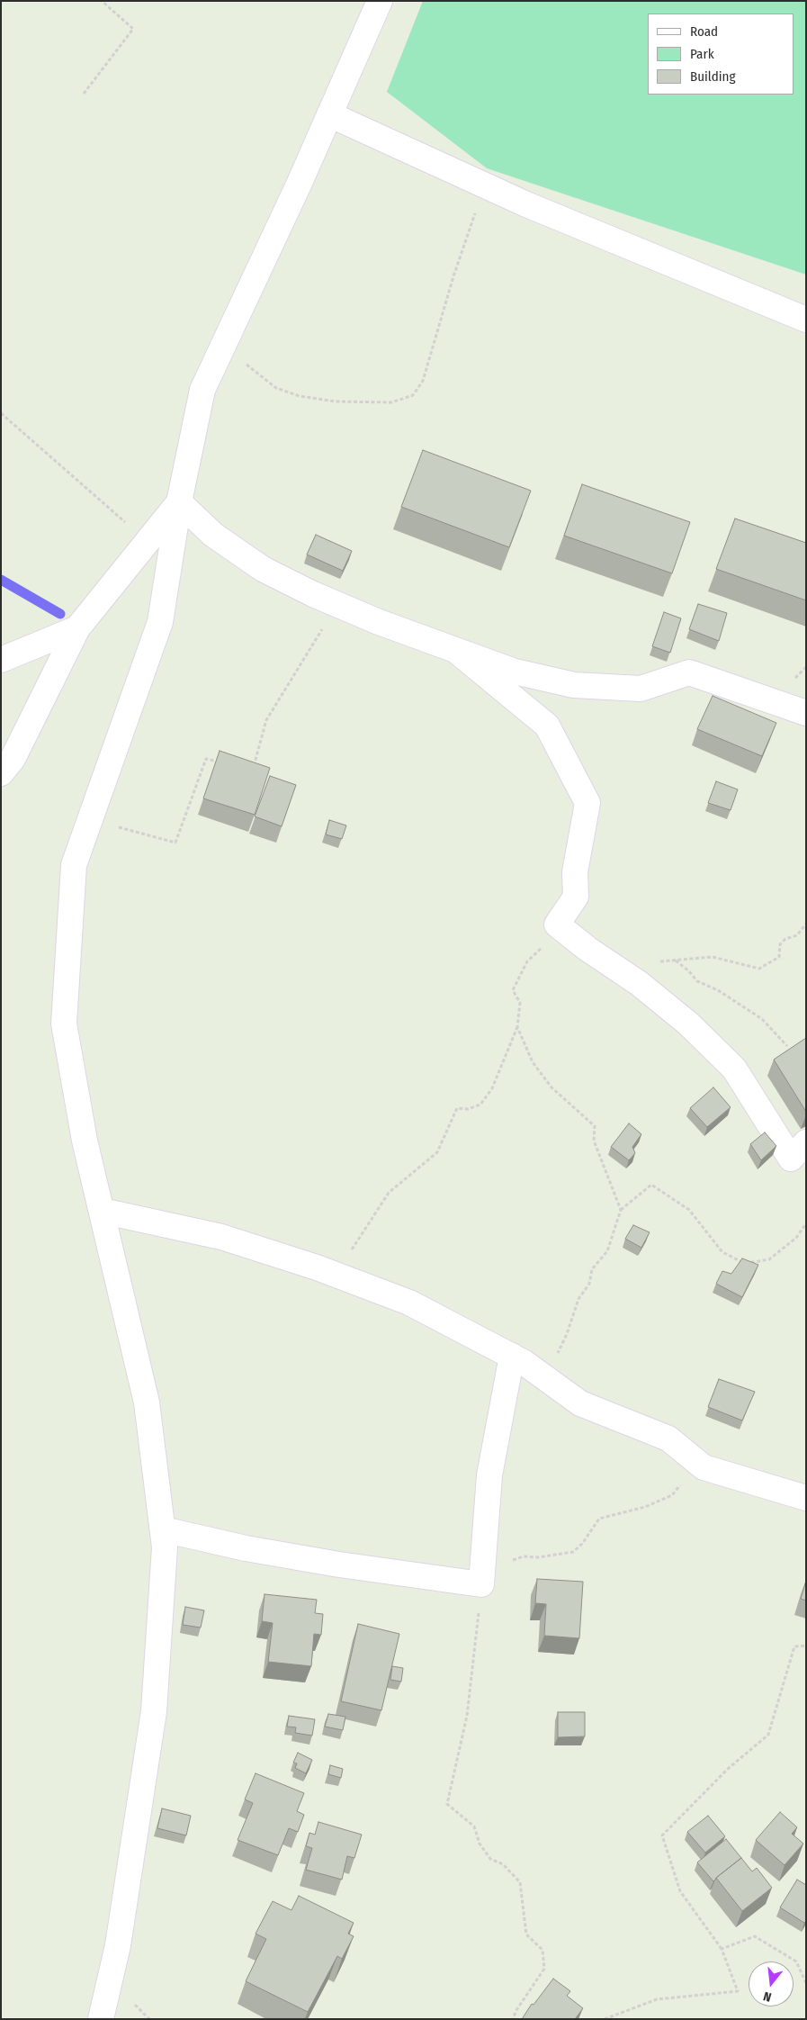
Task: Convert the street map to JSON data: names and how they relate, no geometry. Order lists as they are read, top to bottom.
{
  "legend": ["Road", "Park", "Building"],
  "north": "bottom"
}
